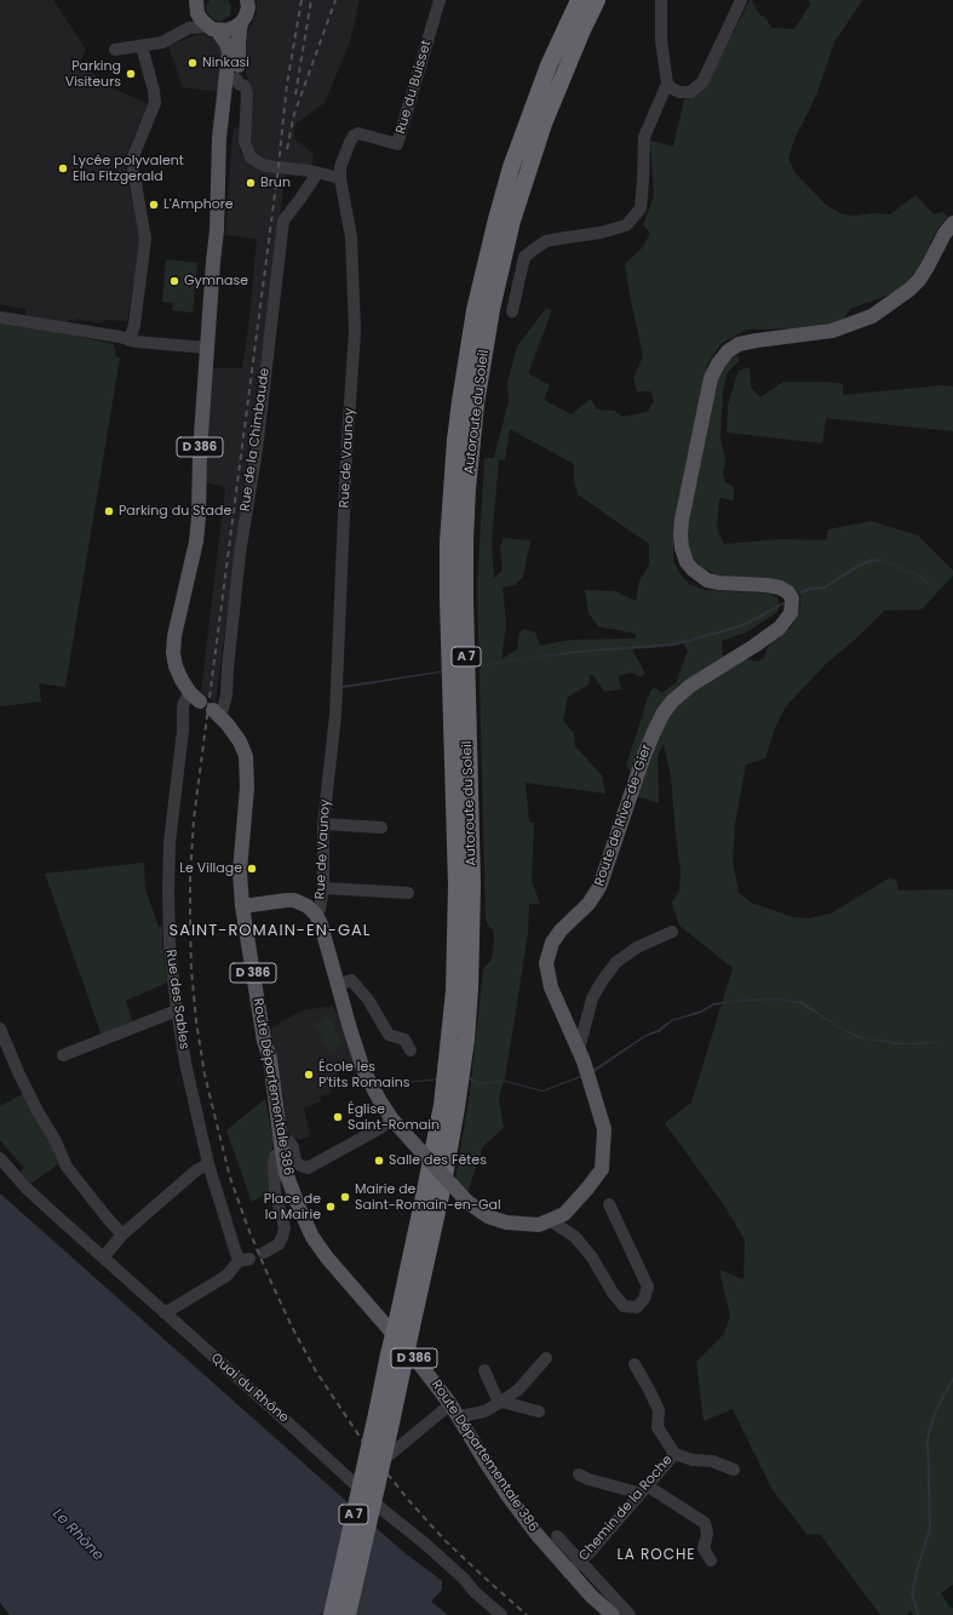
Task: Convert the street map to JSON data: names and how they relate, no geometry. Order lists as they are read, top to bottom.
{
  "streets": {
    "highway": ["Autoroute du Soleil", "A 7"],
    "main road": ["D 386", "Route de Rive-de-Gier", "Route Départementale 386"],
    "street": [
      "Rue du Buisset",
      "Rue de la Chimbaude",
      "Rue de Vaunoy",
      "Rue des Sables",
      "Quai du Rhône",
      "Chemin de la Roche"
    ]
  },
  "crossings": [
    ["Rue du Buisset", "Rue de Vaunoy"],
    ["Rue de la Chimbaude", "Route Départementale 386"],
    ["D 386", "Rue des Sables"],
    ["Rue de Vaunoy", "Route de Rive-de-Gier"],
    ["Rue des Sables", "Quai du Rhône"],
    ["Route Départementale 386", "Chemin de la Roche"]
  ],
  "districts": ["SAINT-ROMAIN-EN-GAL", "LA ROCHE"],
  "water": ["Le Rhône"],
  "places": [
    "Ninkasi",
    "Parking Visiteurs",
    "Lycée polyvalent Ella Fitzgerald",
    "Brun",
    "L'Amphore",
    "Gymnase",
    "Parking du Stade",
    "Le Village",
    "École les P'tits Romains",
    "Église Saint-Romain",
    "Salle des Fêtes",
    "Mairie de Saint-Romain-en-Gal",
    "Place de la Mairie"
  ]
}
